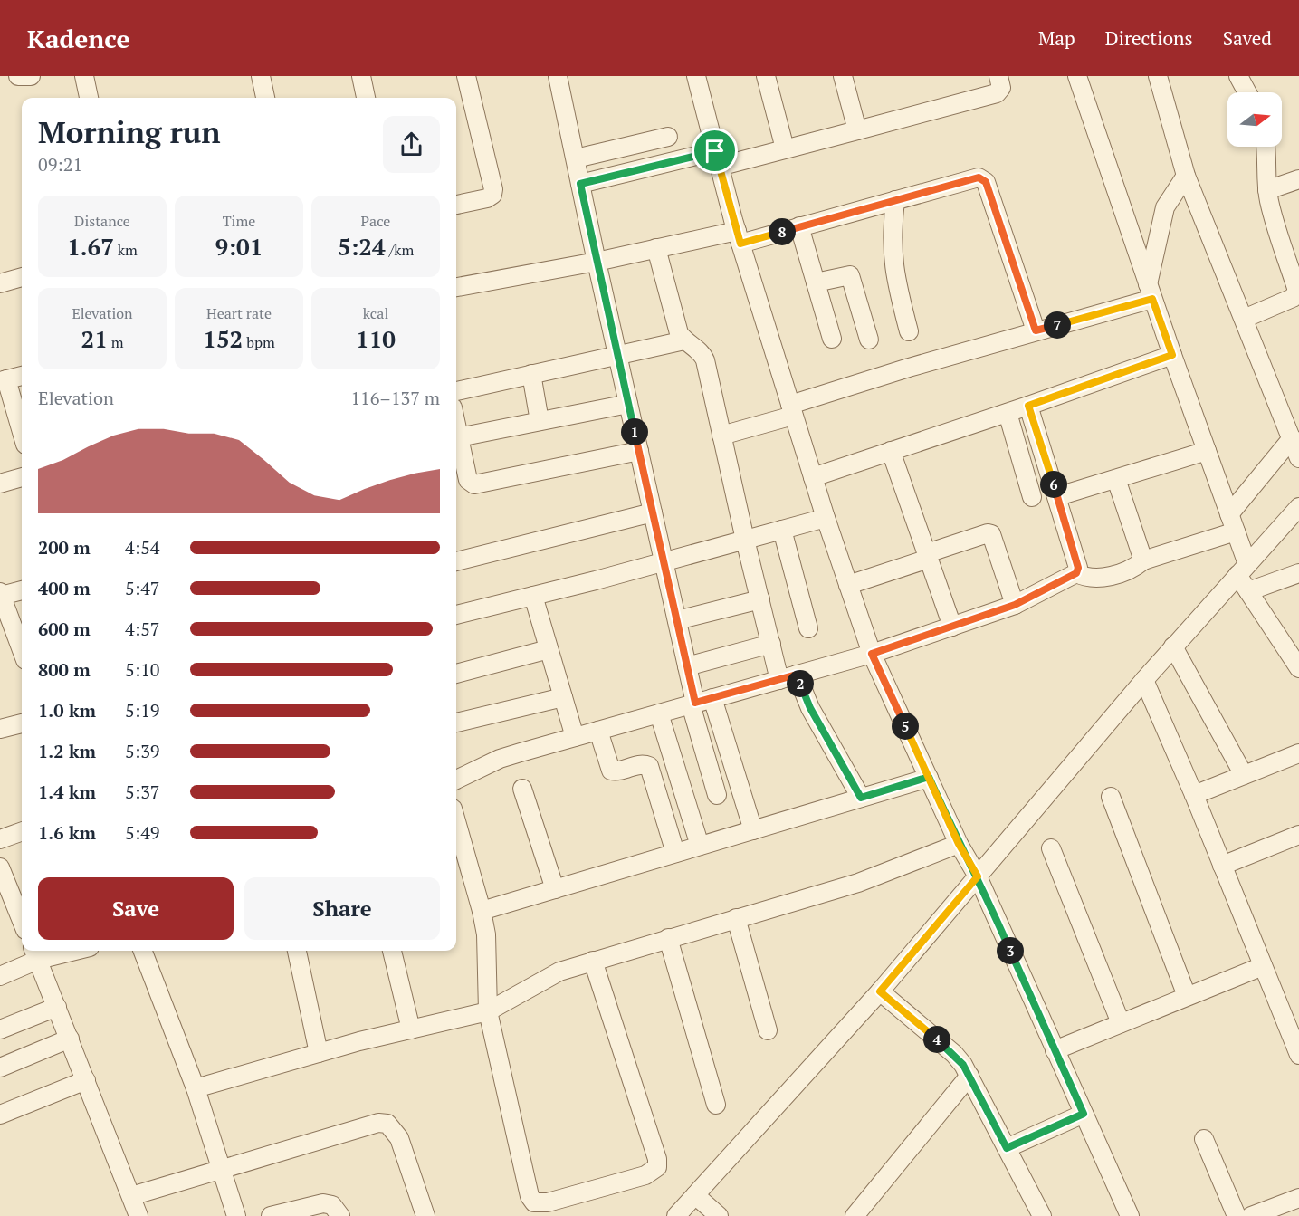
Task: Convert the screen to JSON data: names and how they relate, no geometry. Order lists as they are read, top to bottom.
{
  "north": "right",
  "page": {
    "header": "Kadence",
    "nav": ["Map", "Directions", "Saved"],
    "heading": ["Morning run", "09:21"],
    "stats": [
      ["Distance", "1.67 km"],
      ["Time", "9:01"],
      ["Pace", "5:24 /km"],
      ["Elevation", "21 m"],
      ["Heart rate", "152 bpm"],
      ["kcal", "110"]
    ],
    "pins": [
      "8",
      "7",
      "1",
      "6",
      "2",
      "5",
      "3",
      "4"
    ],
    "chart": ["Elevation", "116–137 m"],
    "list": [
      {
        "name": "200 m",
        "note": "4:54"
      },
      {
        "name": "400 m",
        "note": "5:47"
      },
      {
        "name": "600 m",
        "note": "4:57"
      },
      {
        "name": "800 m",
        "note": "5:10"
      },
      {
        "name": "1.0 km",
        "note": "5:19"
      },
      {
        "name": "1.2 km",
        "note": "5:39"
      },
      {
        "name": "1.4 km",
        "note": "5:37"
      },
      {
        "name": "1.6 km",
        "note": "5:49"
      }
    ],
    "buttons": ["Save", "Share"]
  }
}
